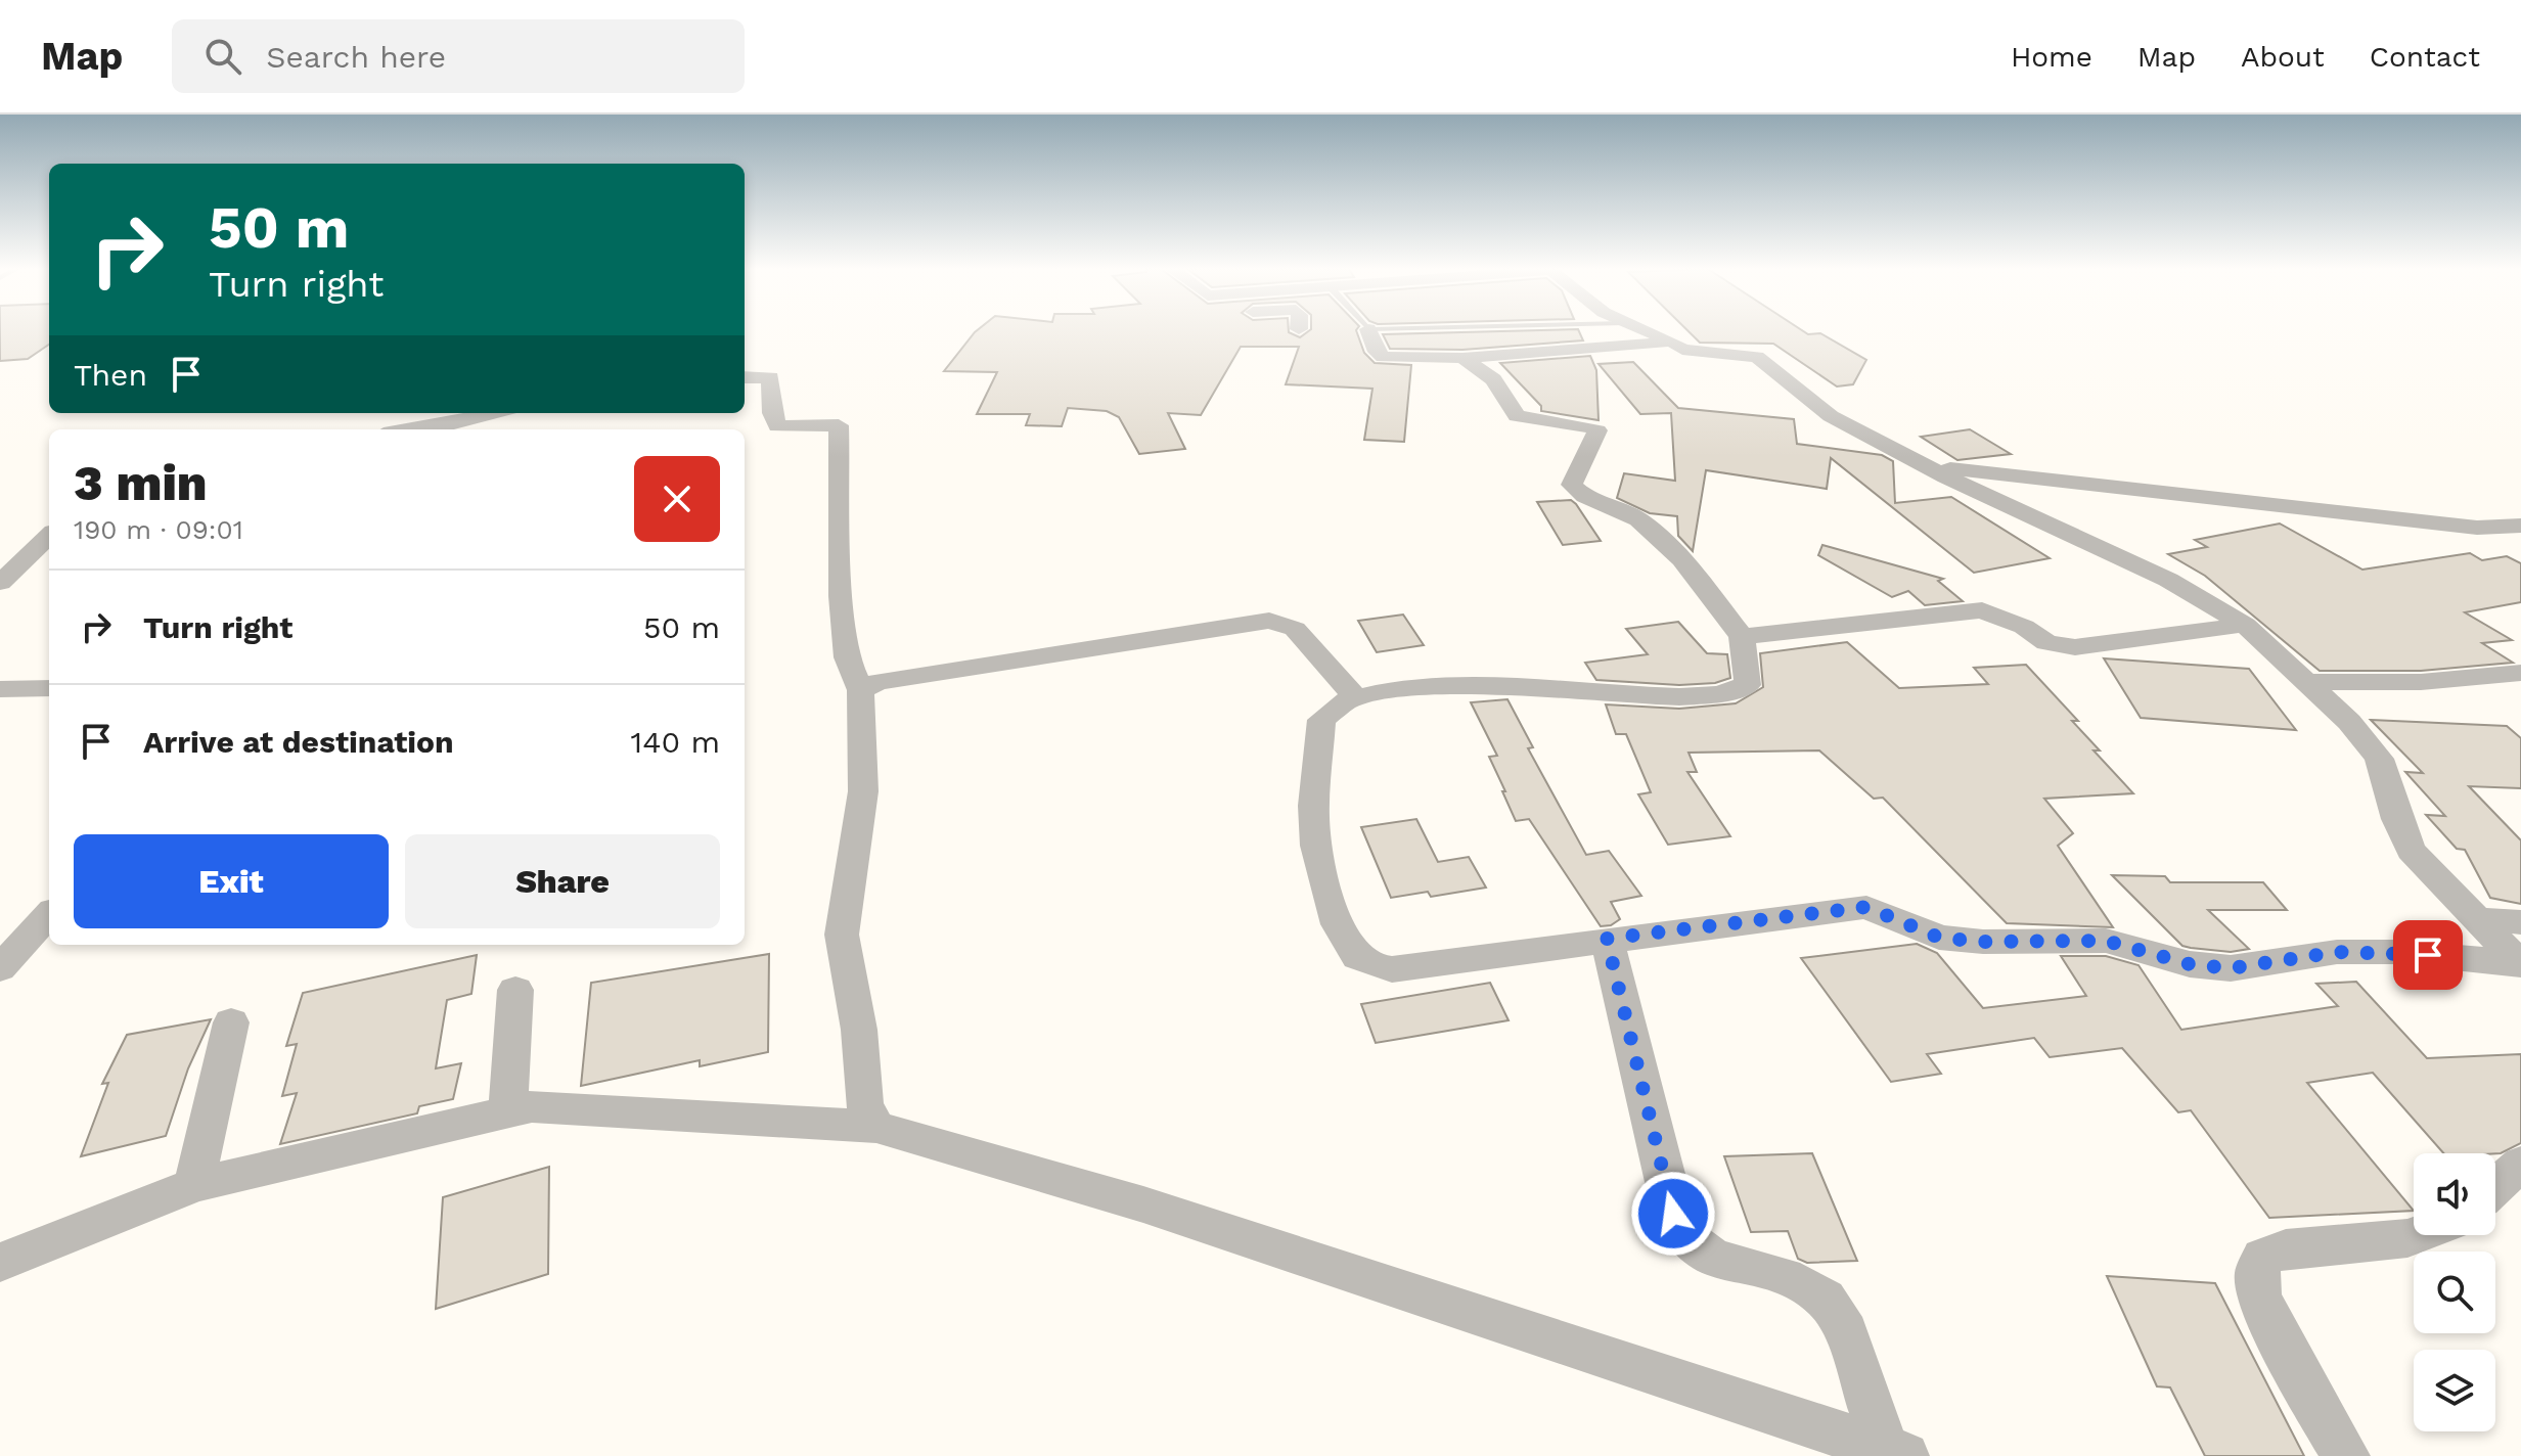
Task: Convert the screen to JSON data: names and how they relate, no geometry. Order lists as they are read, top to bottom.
{
  "page": {
    "header": "Map",
    "search": "Search here",
    "nav": [
      "Home",
      "Map",
      "About",
      "Contact"
    ],
    "turn": ["50 m", "Turn right"],
    "then": "Then",
    "heading": ["3 min", "190 m · 09:01"],
    "list": [
      {
        "name": "Turn right",
        "value": "50 m"
      },
      {
        "name": "Arrive at destination",
        "value": "140 m"
      }
    ],
    "buttons": ["Exit", "Share"]
  }
}
